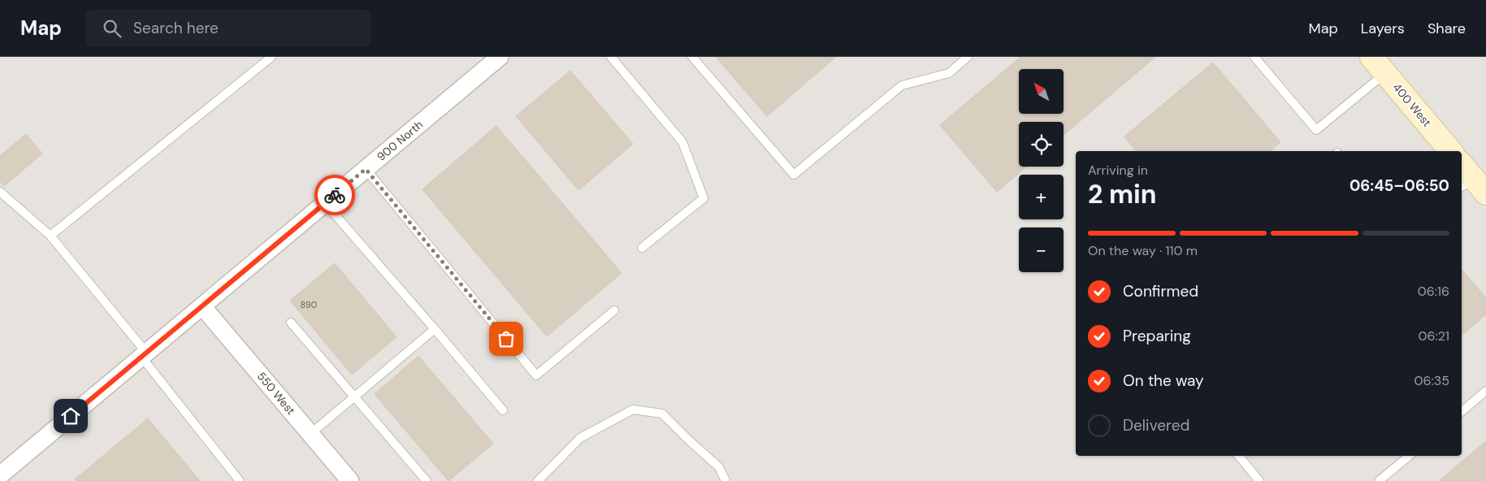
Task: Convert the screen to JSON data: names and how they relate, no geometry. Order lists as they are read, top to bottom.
{
  "streets": {
    "street": ["400 West", "900 North", "550 West"]
  },
  "crossings": [
    ["900 North", "550 West"]
  ],
  "house_numbers": ["890"],
  "north": "top left",
  "page": {
    "header": "Map",
    "search": "Search here",
    "nav": ["Map", "Layers", "Share"],
    "map_buttons": ["+", "−"],
    "heading": ["2 min", "Arriving in", "06:45–06:50"],
    "bar": "On the way · 110 m",
    "list": [
      ["Confirmed", "06:16"],
      ["Preparing", "06:21"],
      ["On the way", "06:35"],
      "Delivered"
    ]
  }
}
